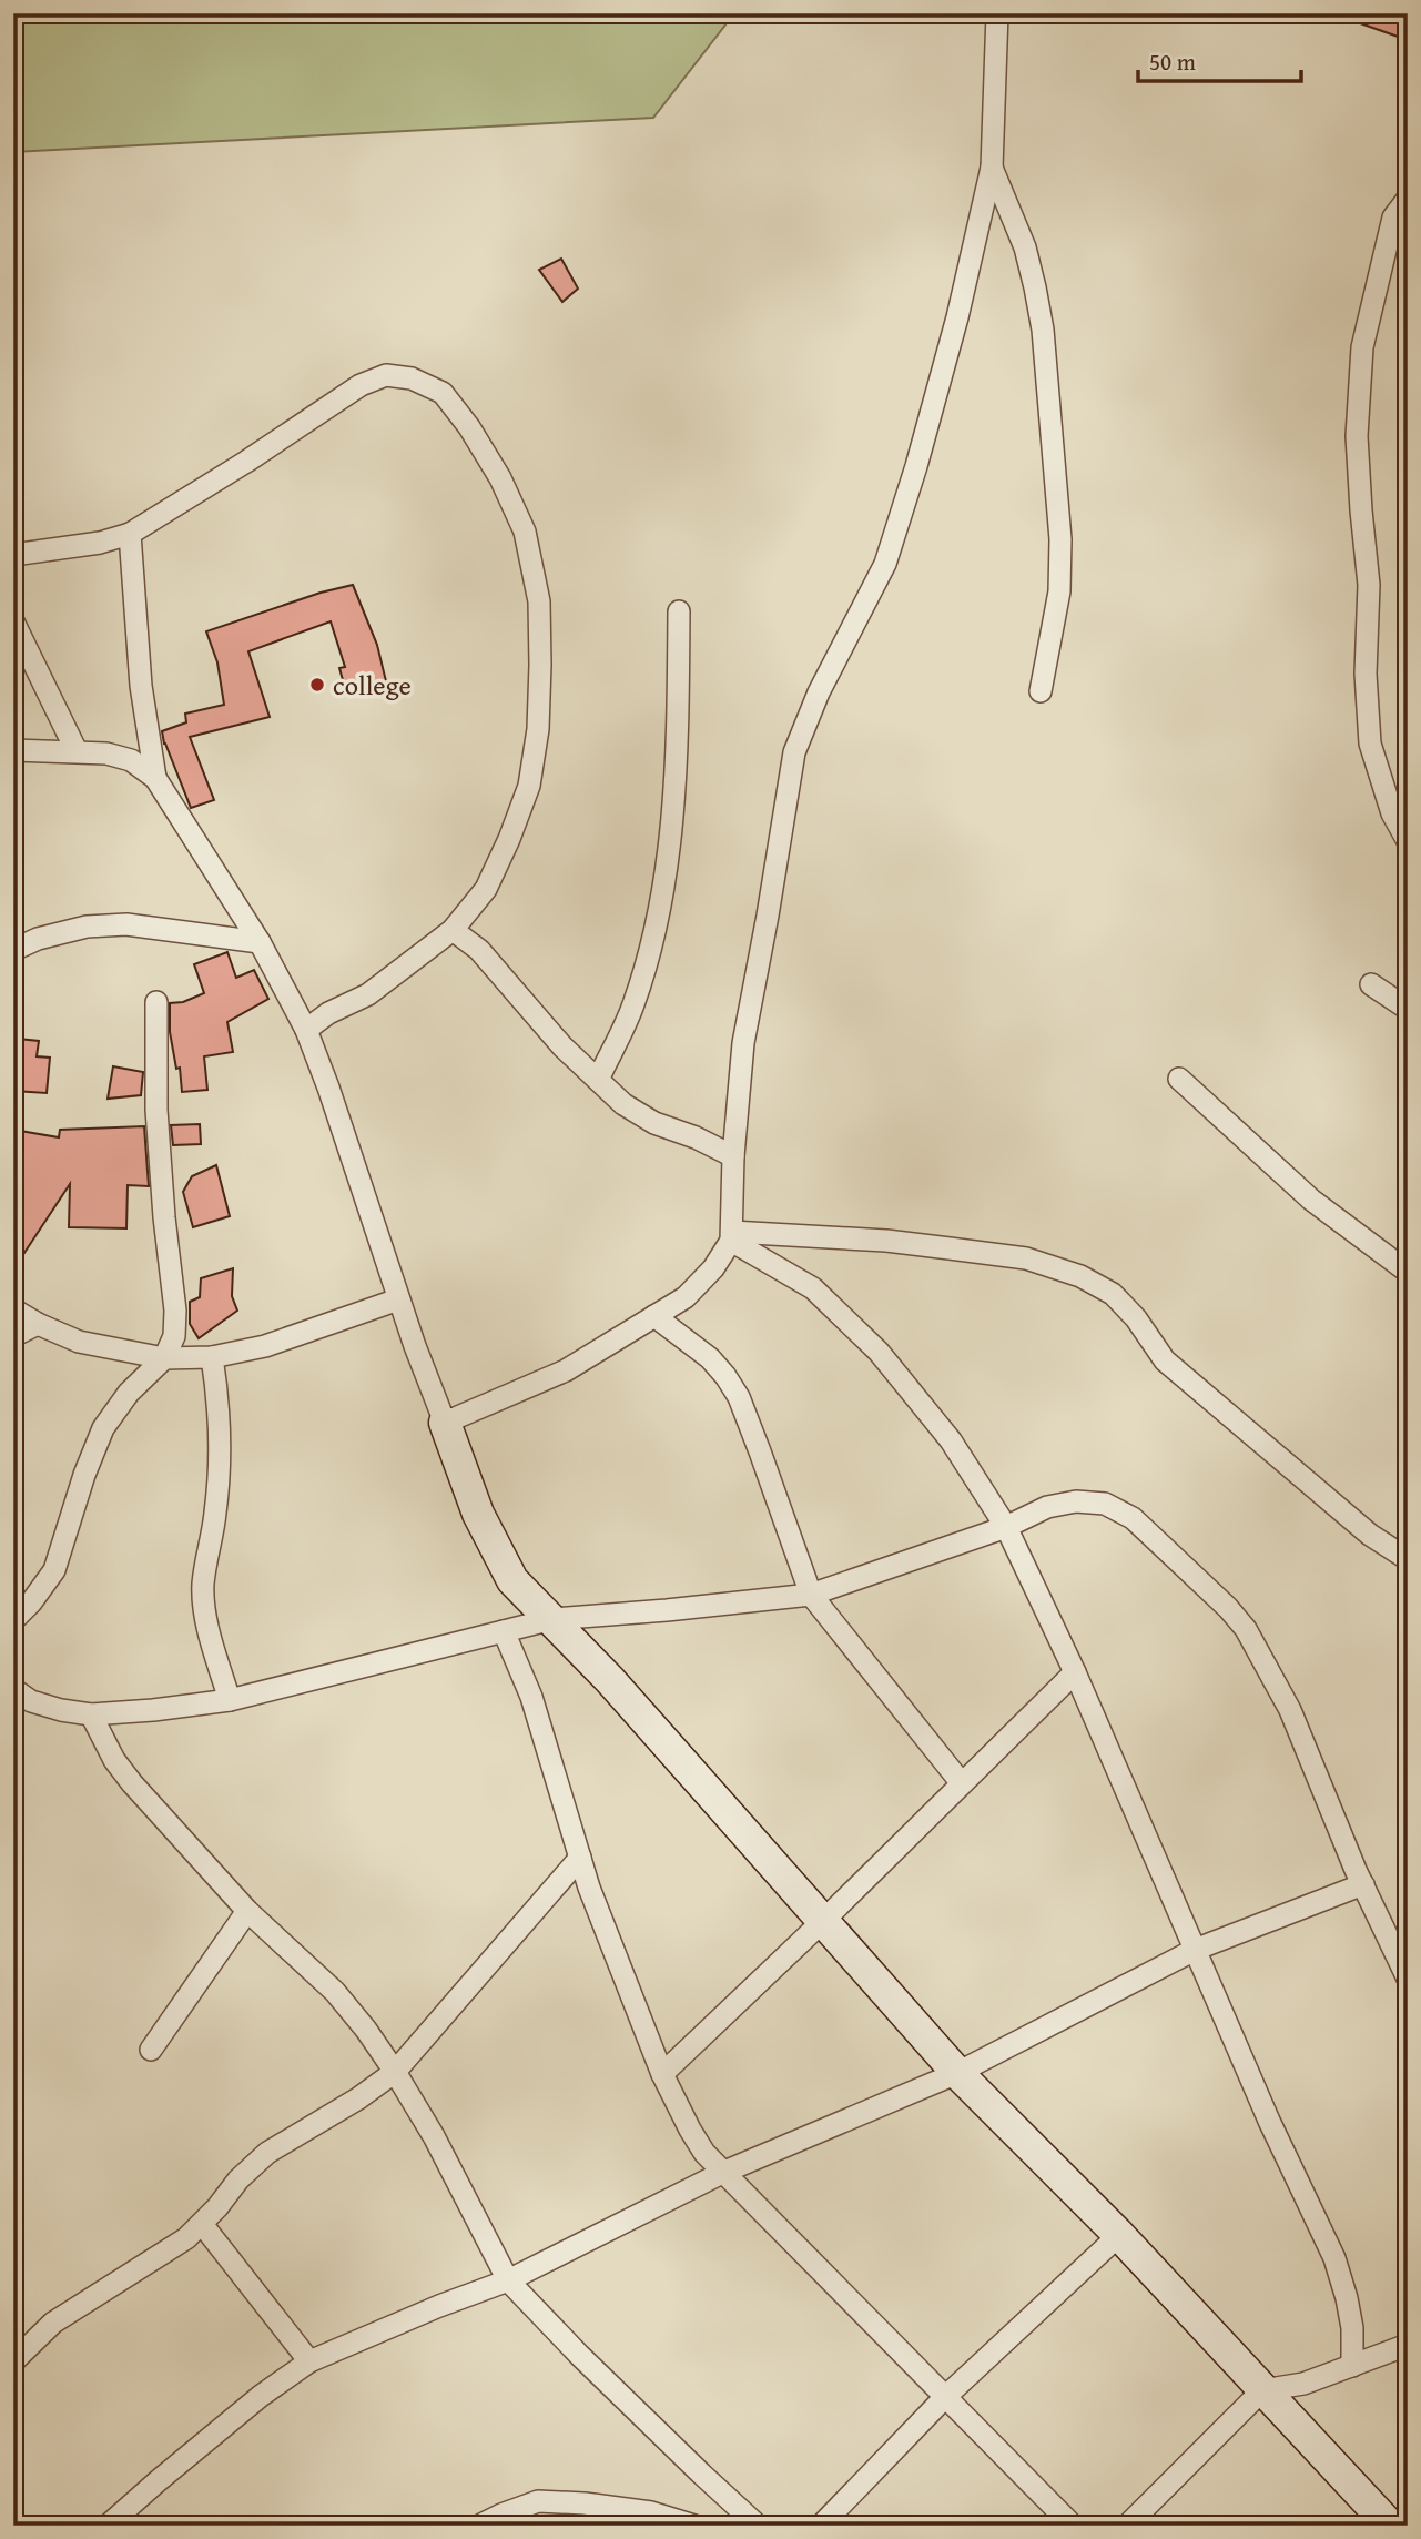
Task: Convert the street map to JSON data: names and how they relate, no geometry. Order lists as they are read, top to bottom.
{
  "places": ["college"],
  "scale_bar": "50 m"
}
